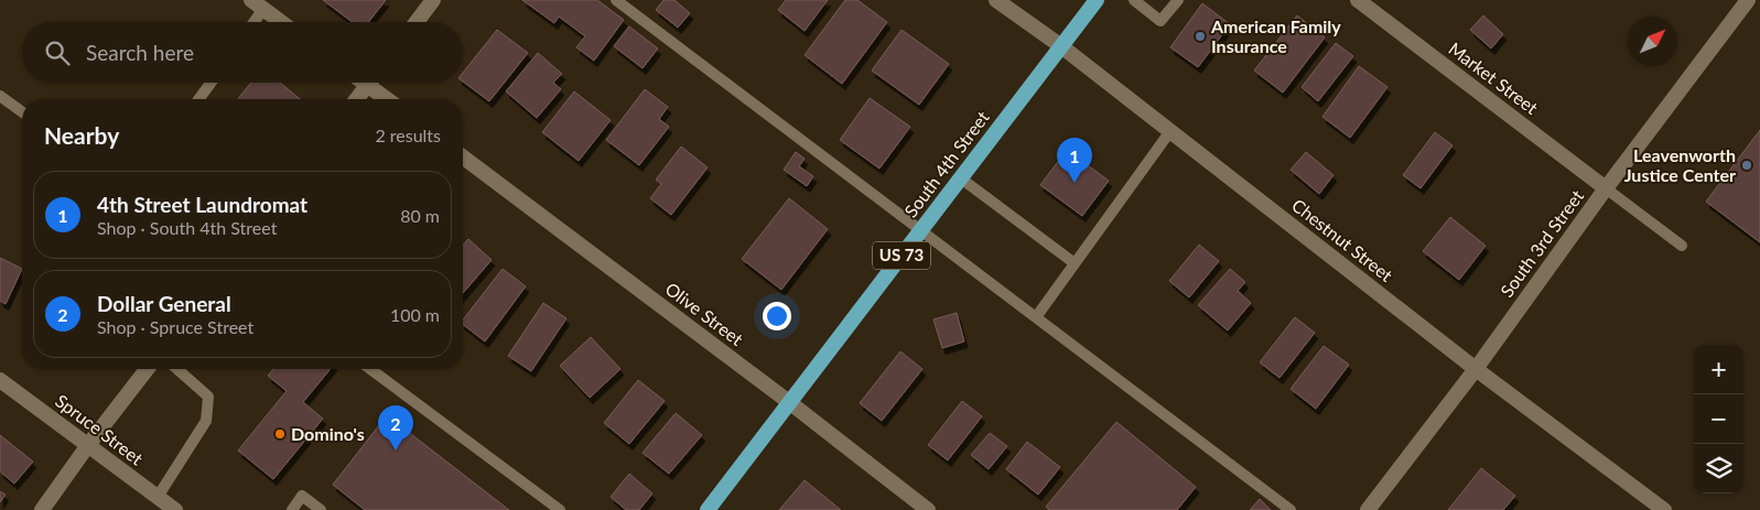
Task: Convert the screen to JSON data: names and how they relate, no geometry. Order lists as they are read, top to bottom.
{
  "streets": {
    "highway": ["South 4th Street", "US 73"],
    "street": [
      "Market Street",
      "Chestnut Street",
      "South 3rd Street",
      "Olive Street",
      "Spruce Street"
    ]
  },
  "crossings": [
    ["Market Street", "South 3rd Street"],
    ["South 4th Street", "Chestnut Street"],
    ["South 4th Street", "Olive Street"],
    ["Chestnut Street", "South 3rd Street"]
  ],
  "places": ["American Family Insurance", "Leavenworth Justice Center", "Domino's"],
  "north": "top right",
  "page": {
    "search": "Search here",
    "heading": ["Nearby", "2 results"],
    "pins": ["1", "2"],
    "list": [
      {
        "mark": "1",
        "name": "4th Street Laundromat",
        "note": "Shop · South 4th Street",
        "value": "80 m"
      },
      {
        "mark": "2",
        "name": "Dollar General",
        "note": "Shop · Spruce Street",
        "value": "100 m"
      }
    ],
    "map_buttons": ["+", "−"]
  }
}
